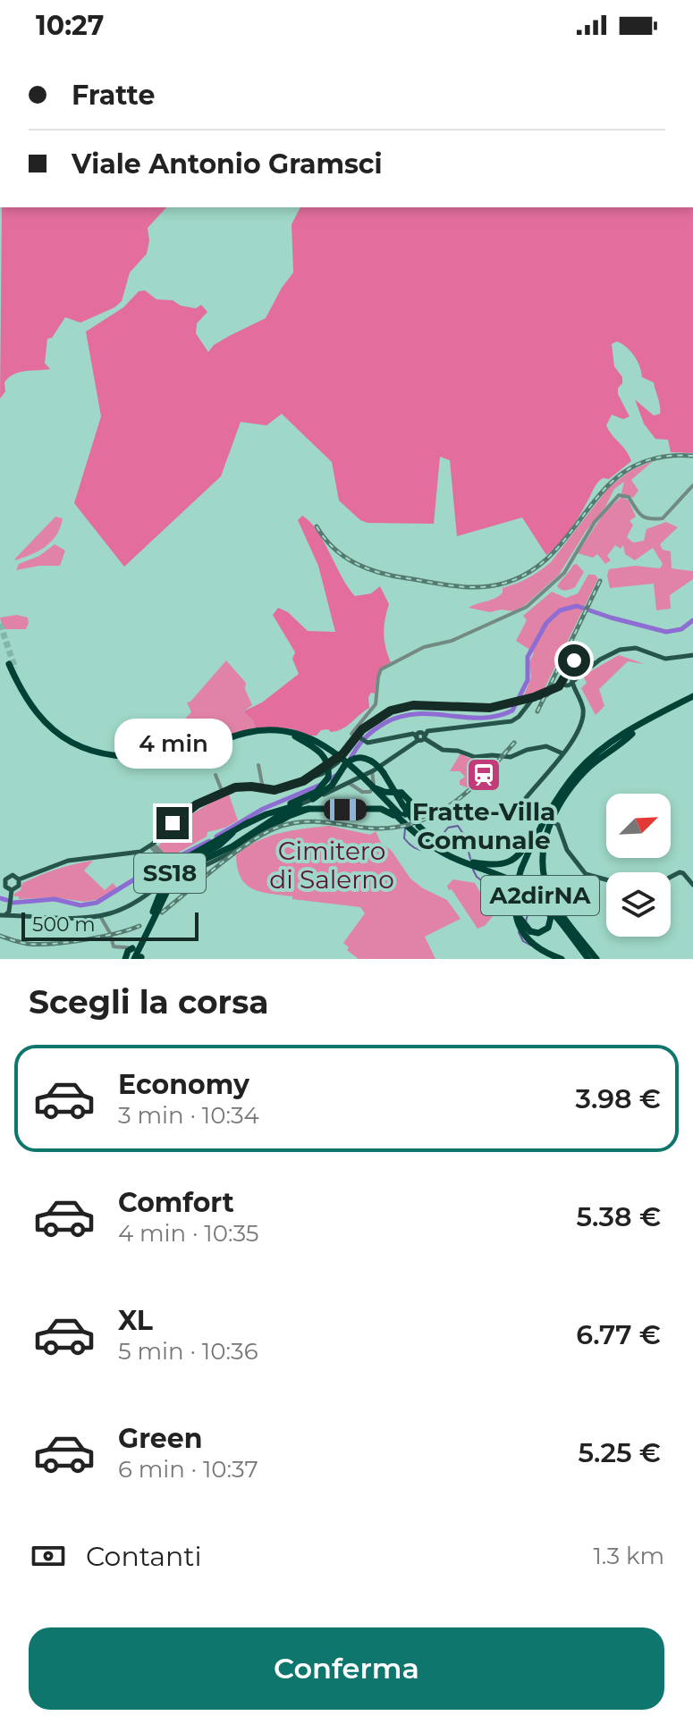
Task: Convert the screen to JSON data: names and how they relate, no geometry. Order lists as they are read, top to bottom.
{
  "streets": {
    "highway": ["SS18", "A2dirNA"]
  },
  "parks": ["Cimitero di Salerno"],
  "places": {
    "station": ["Fratte-Villa Comunale"]
  },
  "scale_bar": "500 m",
  "north": "top right",
  "page": {
    "status": "10:27",
    "banner": ["Fratte", "Viale Antonio Gramsci"],
    "bubble": "4 min",
    "scale": "500 m",
    "heading": "Scegli la corsa",
    "list": [
      {
        "name": "Economy",
        "note": "3 min · 10:34",
        "value": "3.98 €"
      },
      {
        "name": "Comfort",
        "note": "4 min · 10:35",
        "value": "5.38 €"
      },
      {
        "name": "XL",
        "note": "5 min · 10:36",
        "value": "6.77 €"
      },
      {
        "name": "Green",
        "note": "6 min · 10:37",
        "value": "5.25 €"
      }
    ],
    "pay": ["Contanti", "1.3 km"],
    "buttons": "Conferma"
  }
}
